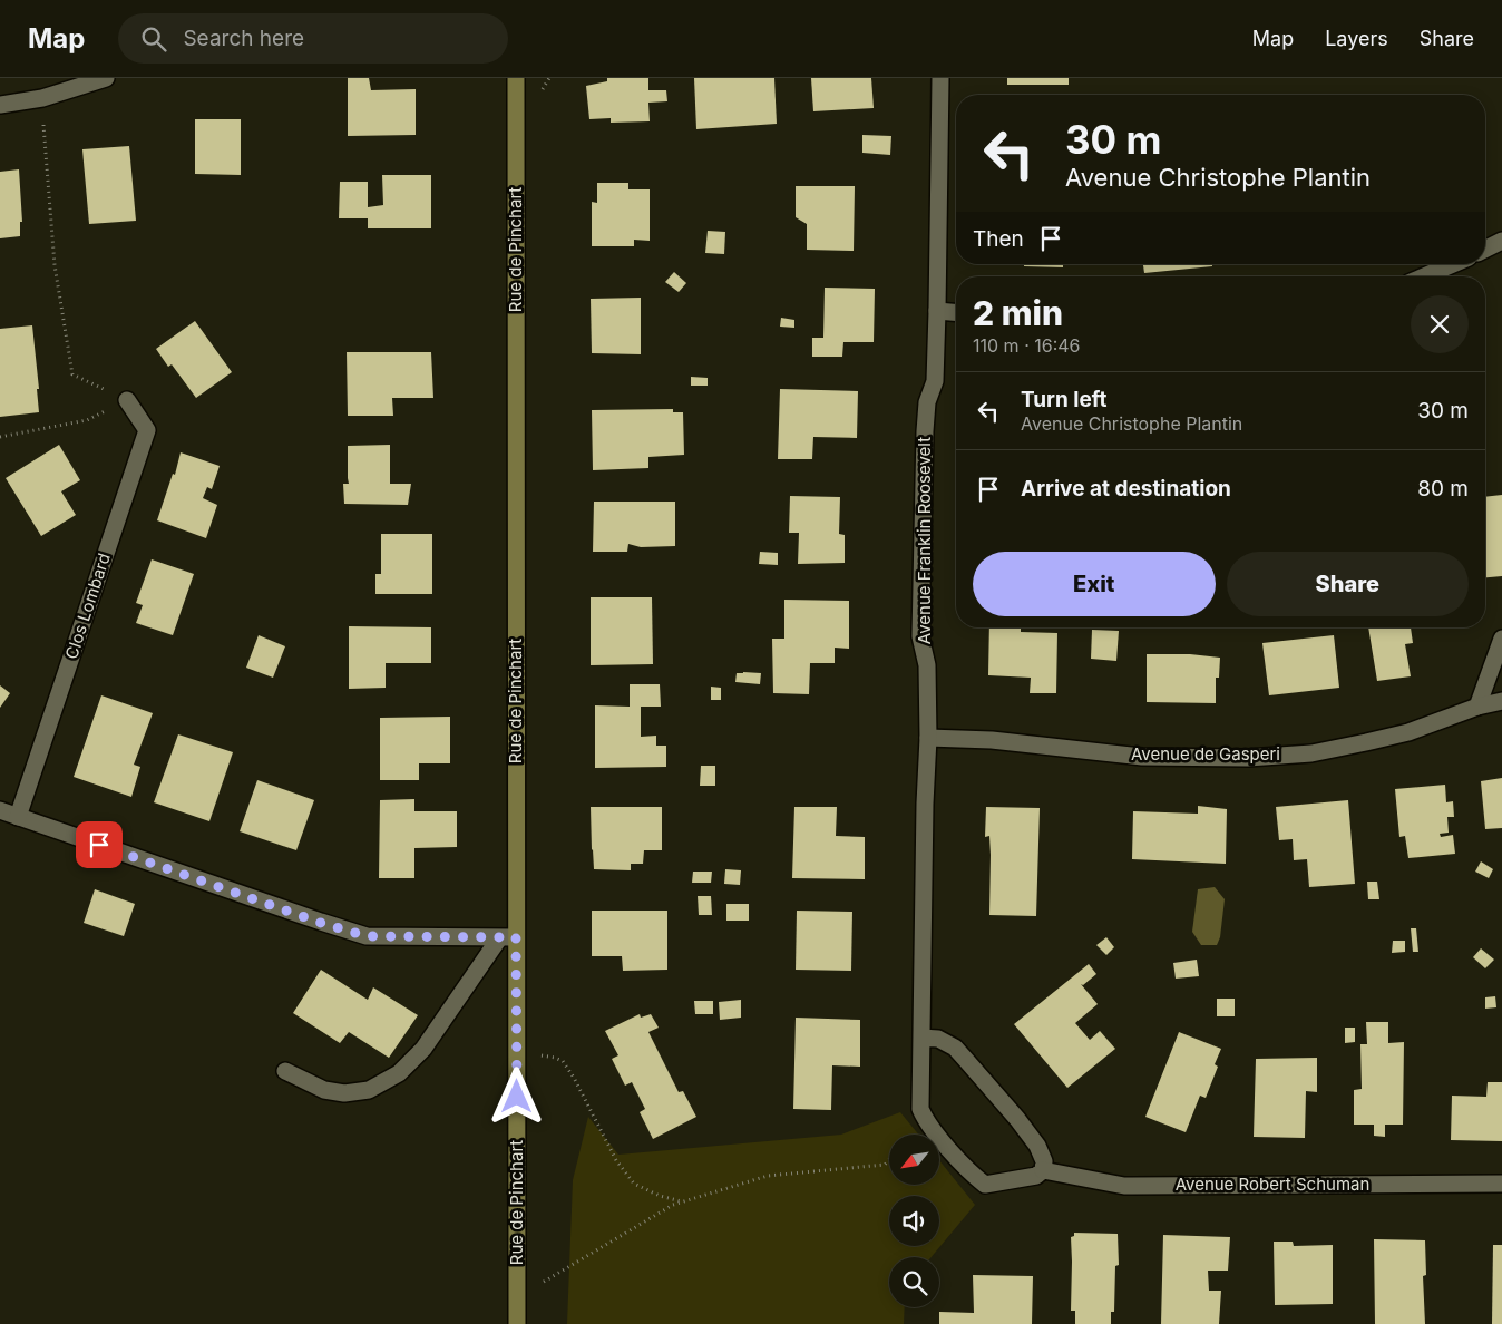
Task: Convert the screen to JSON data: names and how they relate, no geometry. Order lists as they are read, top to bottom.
{
  "streets": {
    "main road": ["Rue de Pinchart"],
    "street": [
      "Avenue Franklin Roosevelt",
      "Clos Lombard",
      "Avenue de Gasperi",
      "Avenue Robert Schuman"
    ]
  },
  "crossings": [
    ["Avenue Franklin Roosevelt", "Avenue de Gasperi"],
    ["Avenue Franklin Roosevelt", "Avenue Robert Schuman"]
  ],
  "north": "bottom left",
  "page": {
    "header": "Map",
    "search": "Search here",
    "nav": ["Map", "Layers", "Share"],
    "turn": ["30 m", "Avenue Christophe Plantin"],
    "then": "Then",
    "heading": ["2 min", "110 m · 16:46"],
    "list": [
      {
        "name": "Turn left",
        "note": "Avenue Christophe Plantin",
        "value": "30 m"
      },
      {
        "name": "Arrive at destination",
        "value": "80 m"
      }
    ],
    "buttons": ["Exit", "Share"]
  }
}
